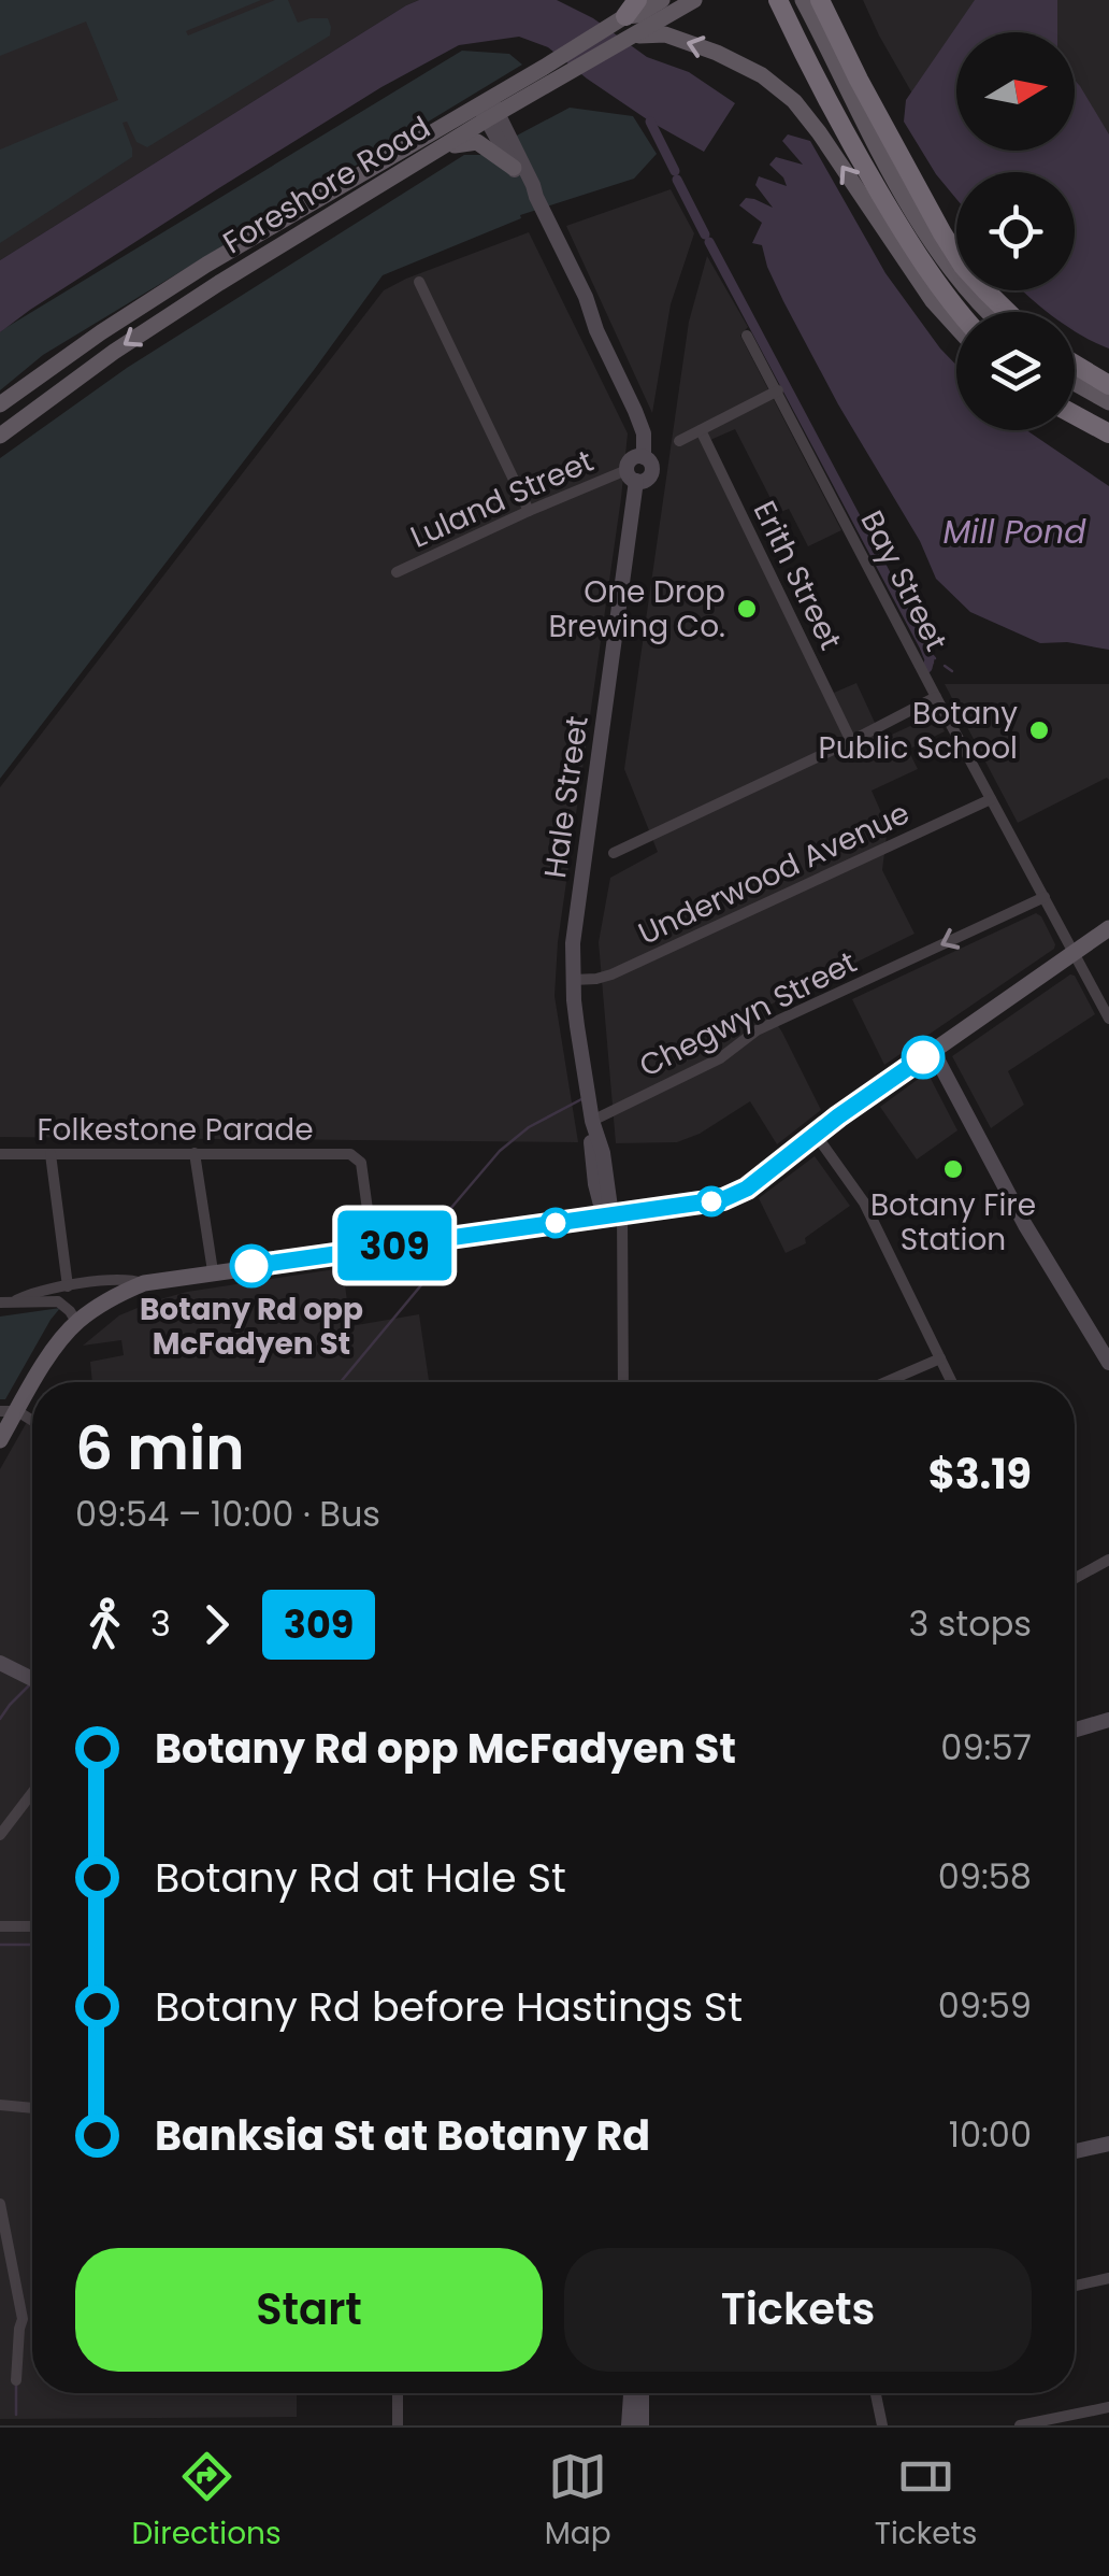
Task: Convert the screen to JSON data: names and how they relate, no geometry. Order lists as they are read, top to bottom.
{
  "streets": {
    "main road": ["Foreshore Road"],
    "street": [
      "Luland Street",
      "Erith Street",
      "Bay Street",
      "Hale Street",
      "Underwood Avenue",
      "Chegwyn Street",
      "Folkestone Parade"
    ]
  },
  "crossings": [
    ["Luland Street", "Hale Street"],
    ["Bay Street", "Underwood Avenue"],
    ["Bay Street", "Chegwyn Street"],
    ["Hale Street", "Underwood Avenue"],
    ["Hale Street", "Chegwyn Street"]
  ],
  "one_way": ["Chegwyn Street"],
  "water": ["Mill Pond"],
  "places": [
    "One Drop Brewing Co.",
    "Botany Public School",
    "Botany Fire Station",
    "Botany Rd opp McFadyen St"
  ],
  "lines": ["bus line 309"],
  "north": "right",
  "page": {
    "on_map": "309",
    "heading": ["6 min", "09:54 – 10:00 · Bus", "$3.19"],
    "legs": ["3", "309", "3 stops"],
    "list": [
      {
        "name": "Botany Rd opp McFadyen St",
        "value": "09:57"
      },
      {
        "name": "Botany Rd at Hale St",
        "value": "09:58"
      },
      {
        "name": "Botany Rd before Hastings St",
        "value": "09:59"
      },
      {
        "name": "Banksia St at Botany Rd",
        "value": "10:00"
      }
    ],
    "buttons": ["Start", "Tickets"],
    "tabs": ["Directions", "Map", "Tickets"]
  }
}
